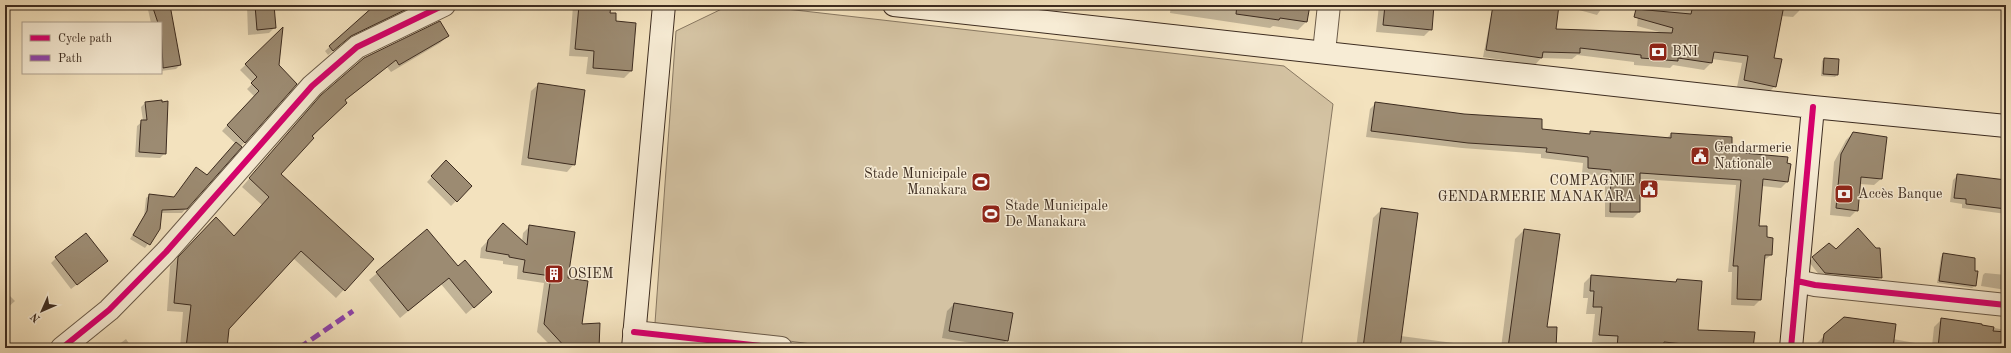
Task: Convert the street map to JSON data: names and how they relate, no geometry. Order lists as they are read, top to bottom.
{
  "places": {
    "bank": ["BNI", "Accès Banque"],
    "public building": ["Gendarmerie Nationale", "COMPAGNIE GENDARMERIE MANAKARA"],
    "sports": ["Stade Municipale Manakara", "Stade Municipale De Manakara"],
    "building": ["OSIEM"]
  },
  "legend": ["Cycle path", "Path"],
  "north": "bottom left"
}
